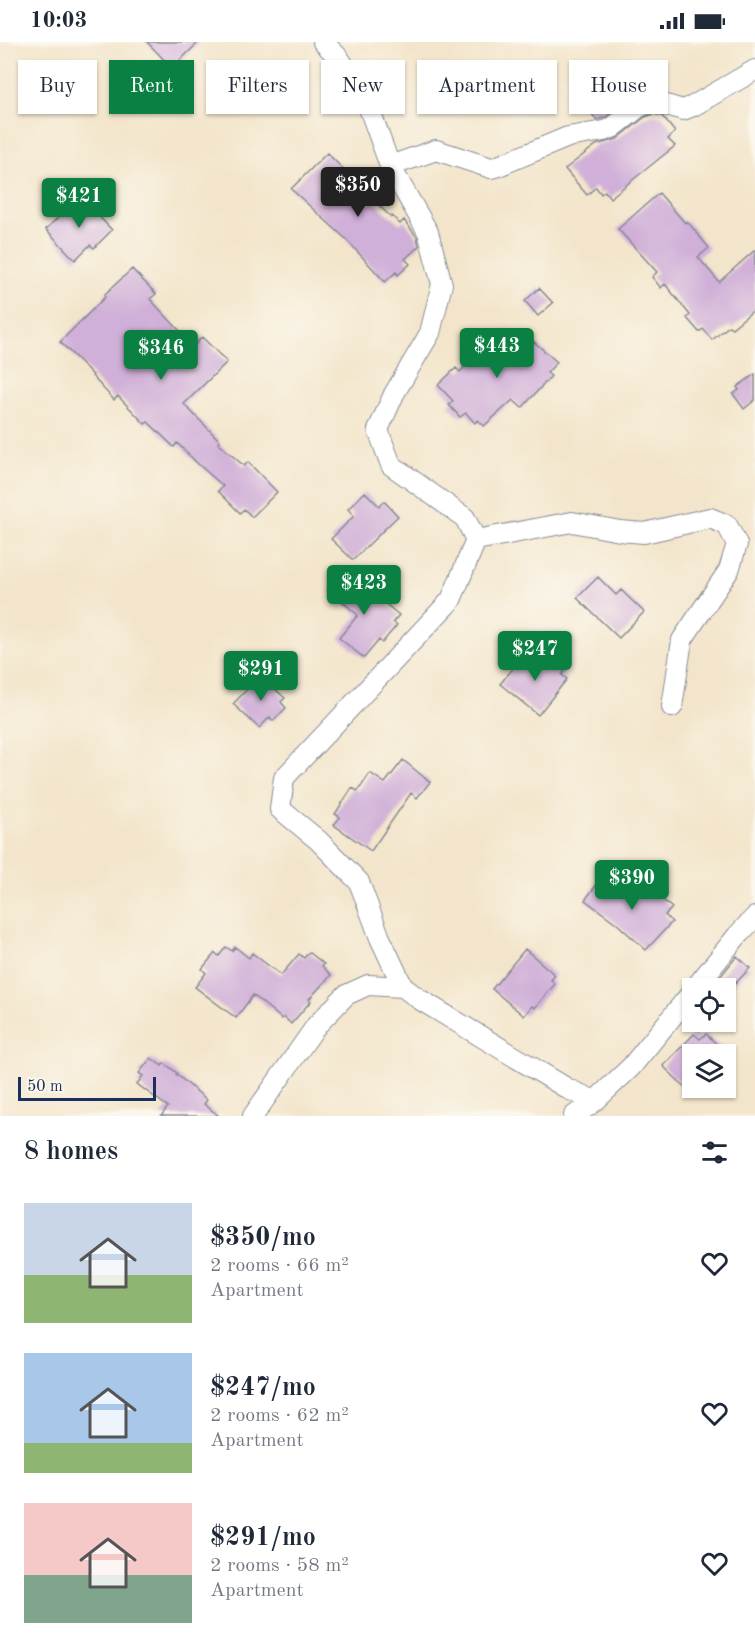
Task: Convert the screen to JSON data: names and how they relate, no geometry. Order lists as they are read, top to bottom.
{
  "scale_bar": "50 m",
  "page": {
    "status": "10:03",
    "chip": [
      "Buy",
      "Rent",
      "Filters",
      "New",
      "Apartment",
      "House"
    ],
    "price": [
      "$350",
      "$421",
      "$443",
      "$346",
      "$423",
      "$247",
      "$291",
      "$390"
    ],
    "scale": "50 m",
    "heading": "8 homes",
    "list": [
      {
        "name": "$350/mo",
        "note": "2 rooms · 66 m² · Apartment"
      },
      {
        "name": "$247/mo",
        "note": "2 rooms · 62 m² · Apartment"
      },
      {
        "name": "$291/mo",
        "note": "2 rooms · 58 m² · Apartment"
      }
    ]
  }
}
